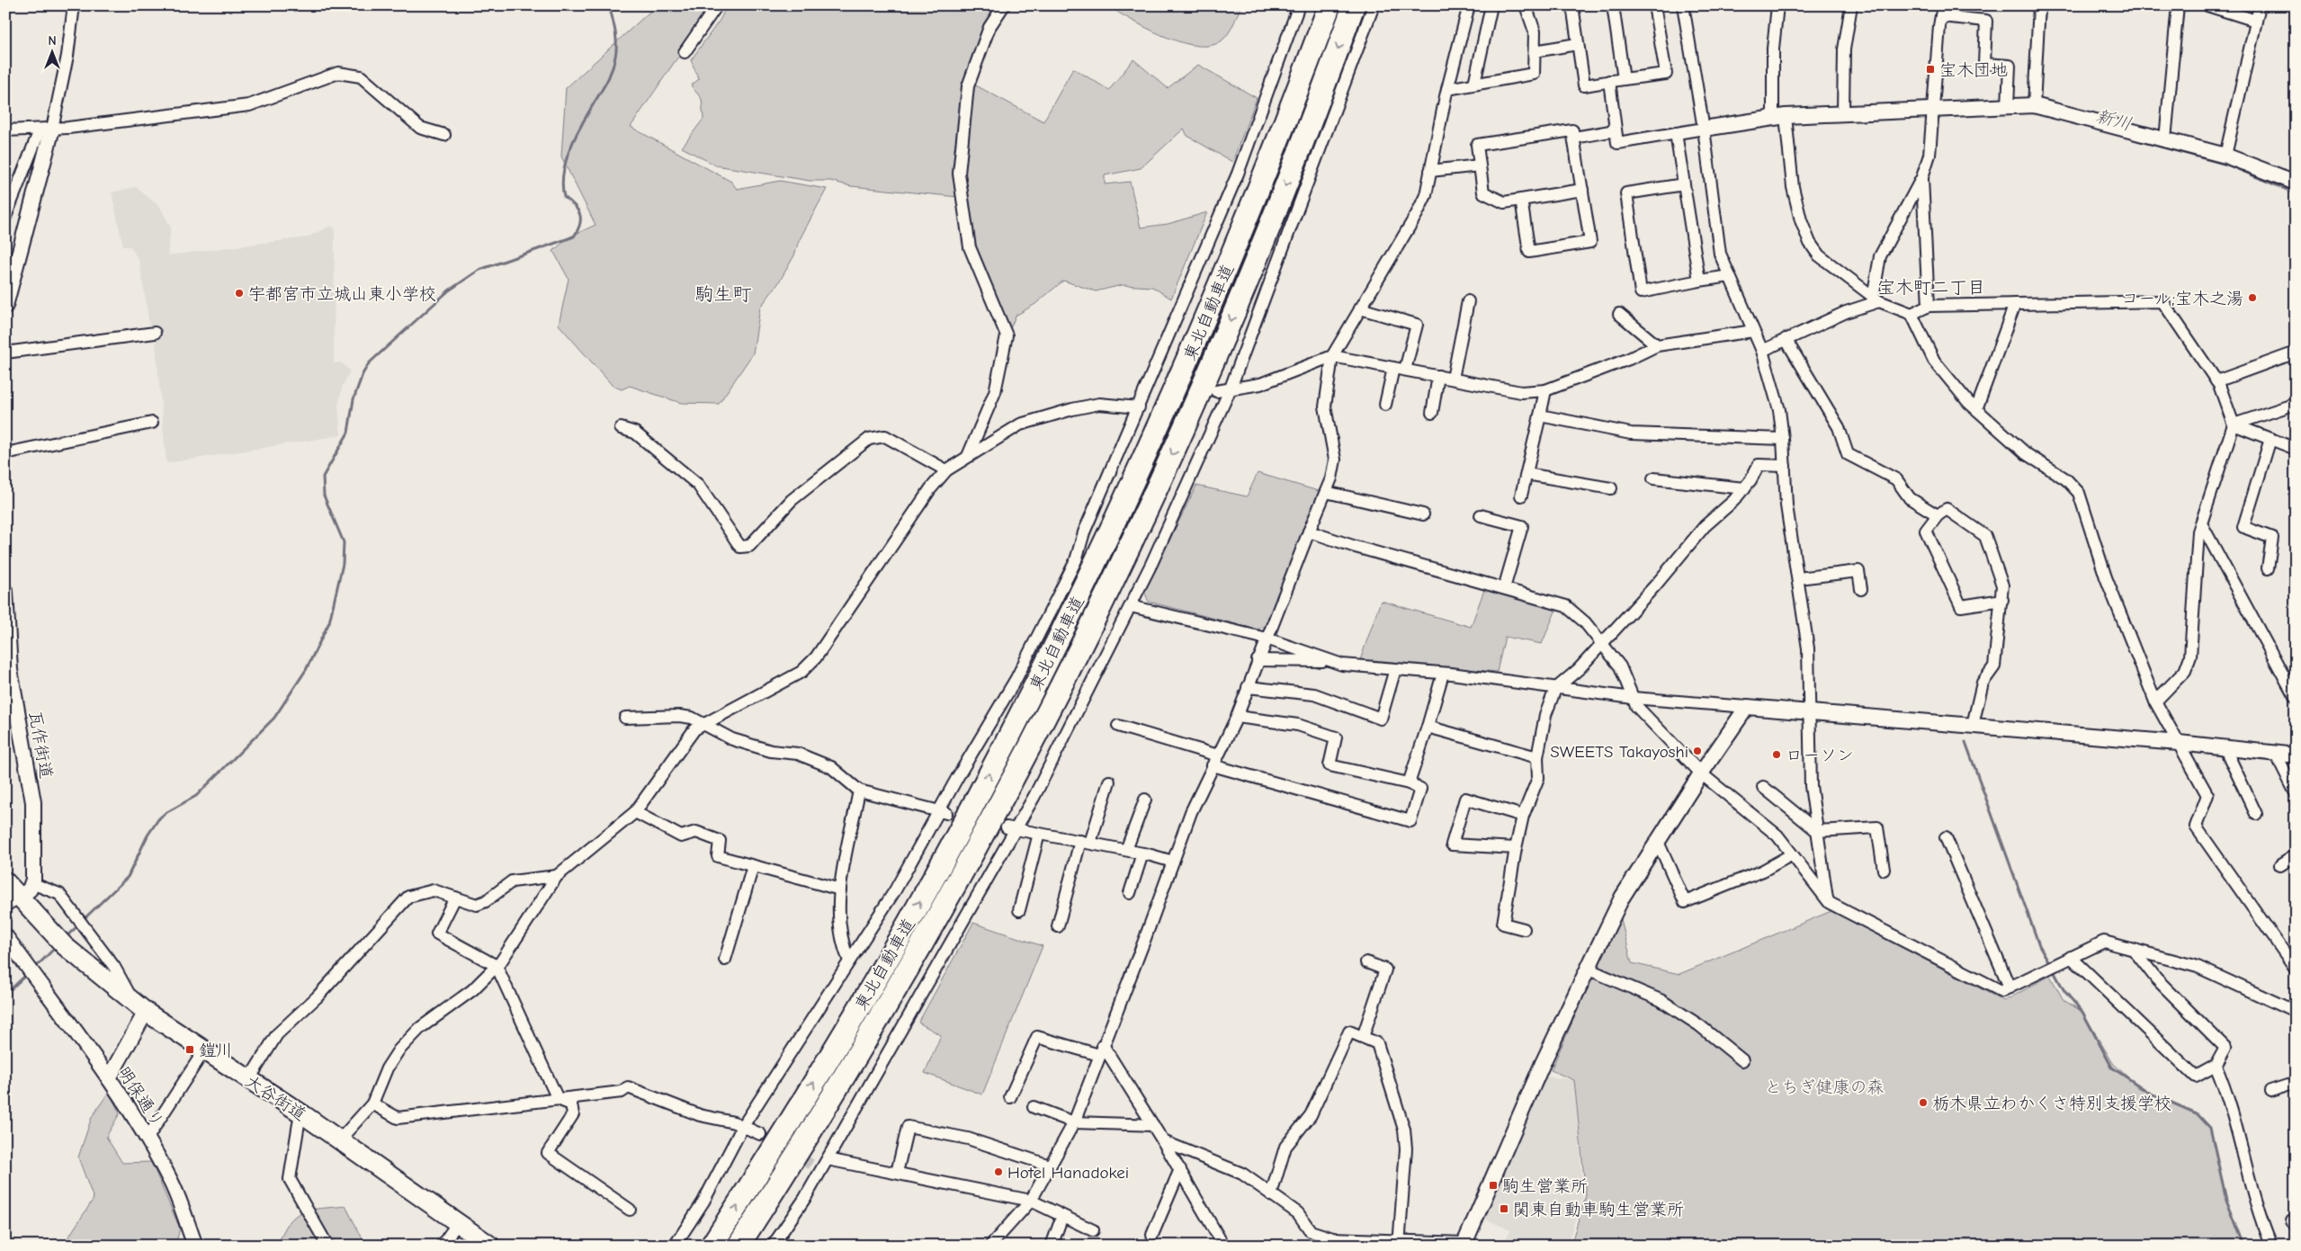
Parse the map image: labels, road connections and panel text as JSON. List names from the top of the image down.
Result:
{
  "streets": {
    "highway": ["東北自動車道"],
    "main road": ["大谷街道"],
    "street": ["瓦作街道", "明保通り"]
  },
  "districts": ["宝木町二丁目", "駒生町"],
  "water": ["新川"],
  "parks": ["とちぎ健康の森"],
  "places": {
    "transit": [
      "宝木団地",
      "鎧川",
      "駒生営業所",
      "関東自動車駒生営業所"
    ],
    "other": [
      "宇都宮市立城山東小学校",
      "コール;宝木之湯",
      "SWEETS Takayoshi",
      "ローソン",
      "栃木県立わかくさ特別支援学校",
      "Hotel Hanadokei"
    ]
  },
  "north": "top"
}
